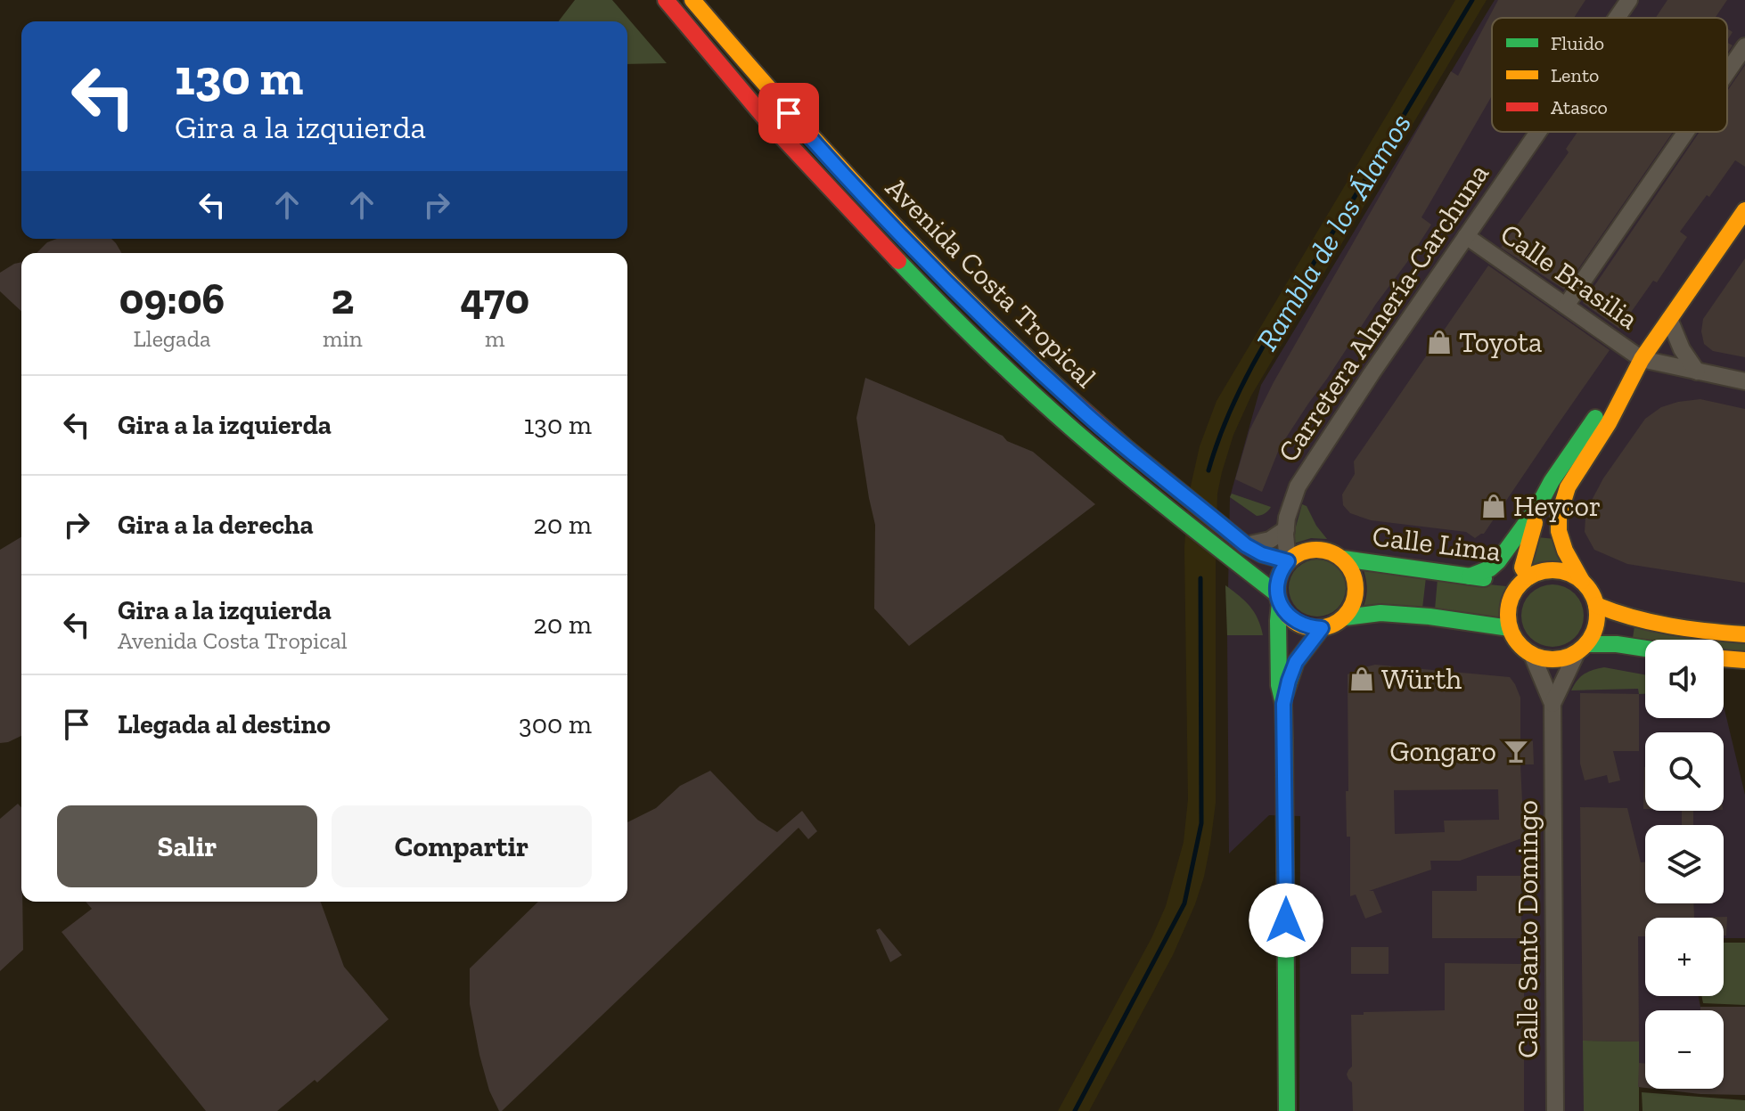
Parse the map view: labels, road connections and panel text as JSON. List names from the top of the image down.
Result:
{
  "streets": {
    "main road": ["Avenida Costa Tropical", "Calle Lima"],
    "street": ["Calle Brasilia", "Carretera Almería-Carchuna", "Calle Santo Domingo"]
  },
  "crossings": [
    ["Calle Brasilia", "Carretera Almería-Carchuna"],
    ["Avenida Costa Tropical", "Carretera Almería-Carchuna"],
    ["Avenida Costa Tropical", "Calle Lima"],
    ["Carretera Almería-Carchuna", "Calle Lima"],
    ["Calle Lima", "Calle Santo Domingo"]
  ],
  "water": ["Rambla de los Álamos"],
  "places": {
    "shop": ["Toyota", "Heycor", "Würth"],
    "bar": ["Gongaro"]
  },
  "legend": ["Fluido", "Lento", "Atasco"],
  "page": {
    "turn": ["130 m", "Gira a la izquierda"],
    "eta": [
      "09:06",
      "Llegada",
      "2",
      "min",
      "470",
      "m"
    ],
    "list": [
      {
        "name": "Gira a la izquierda",
        "value": "130 m"
      },
      {
        "name": "Gira a la derecha",
        "value": "20 m"
      },
      {
        "name": "Gira a la izquierda",
        "note": "Avenida Costa Tropical",
        "value": "20 m"
      },
      {
        "name": "Llegada al destino",
        "value": "300 m"
      }
    ],
    "map_buttons": ["+", "−"],
    "buttons": ["Salir", "Compartir"]
  }
}
